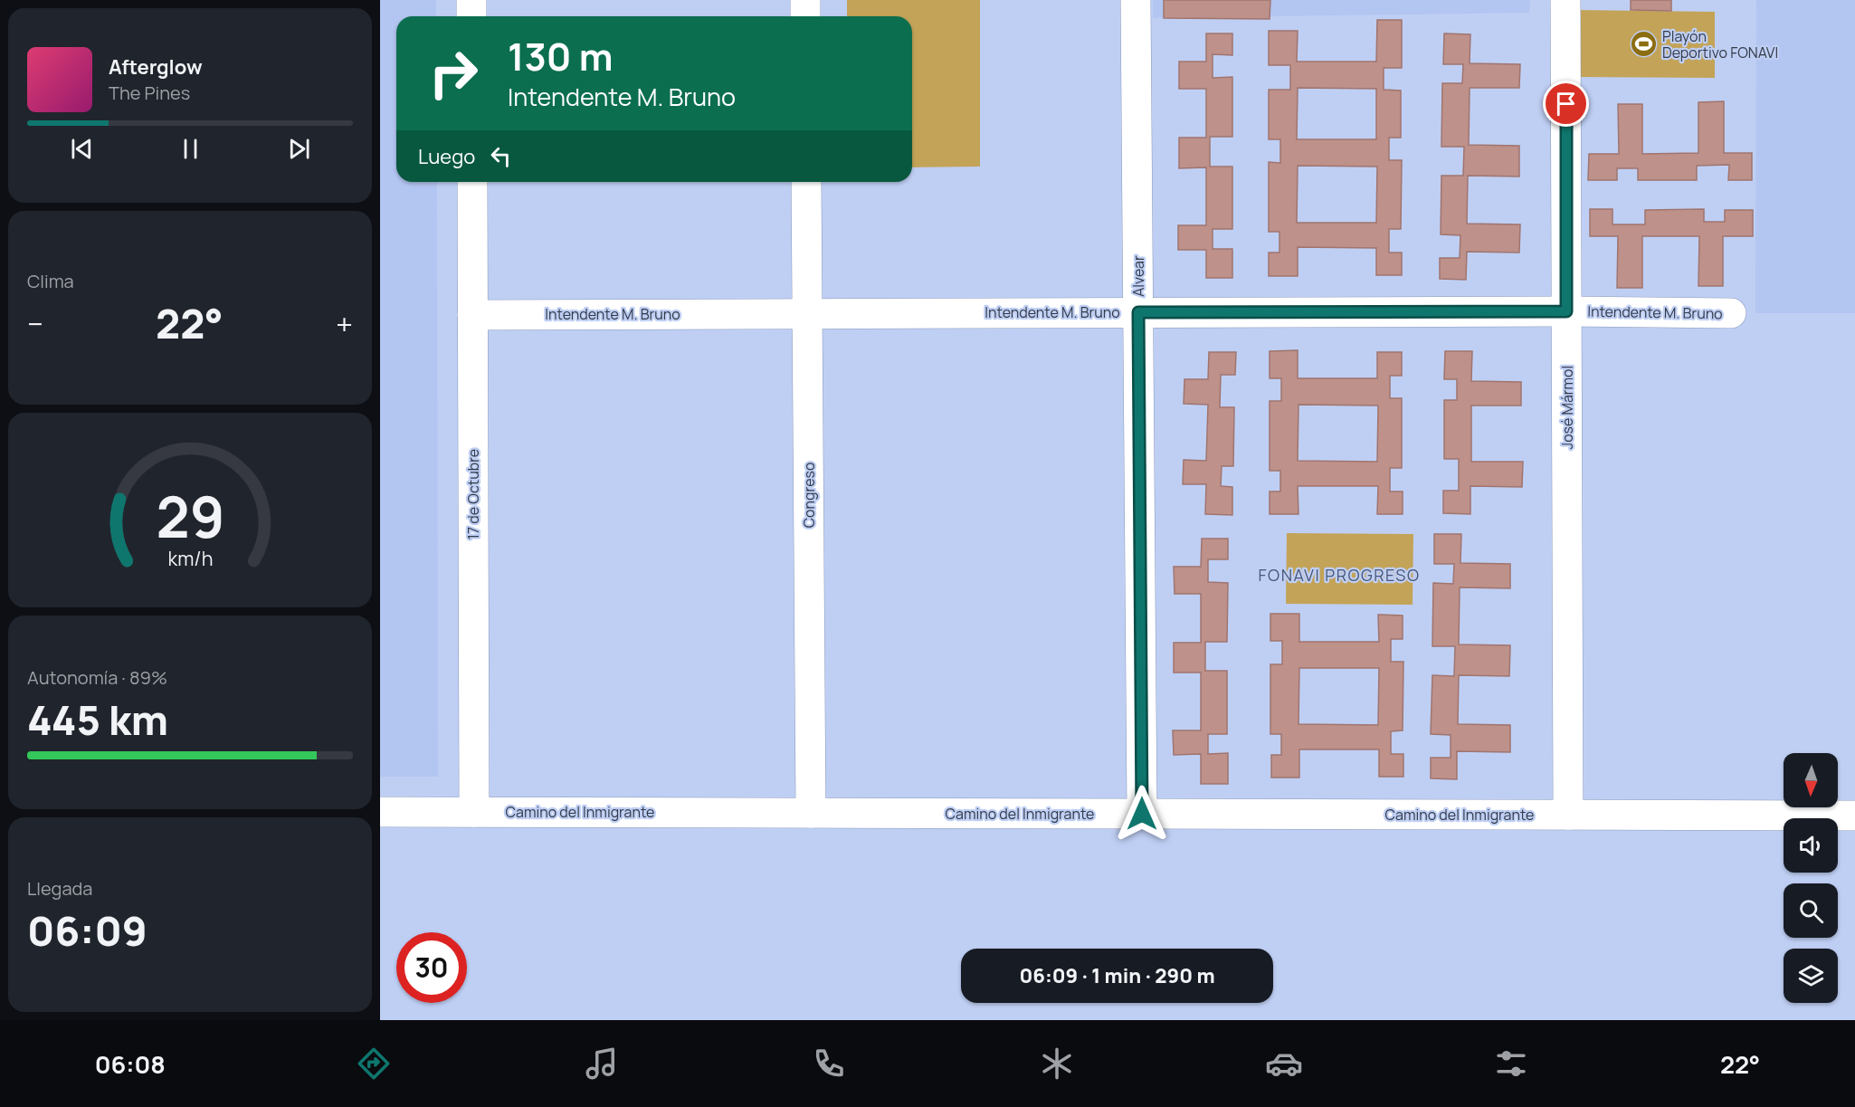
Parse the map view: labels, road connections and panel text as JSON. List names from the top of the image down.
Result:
{
  "streets": {
    "street": [
      "Alvear",
      "Intendente M. Bruno",
      "José Mármol",
      "17 de Octubre",
      "Congreso",
      "Camino del Inmigrante"
    ]
  },
  "crossings": [
    ["Alvear", "Intendente M. Bruno"],
    ["Alvear", "Camino del Inmigrante"],
    ["Intendente M. Bruno", "José Mármol"],
    ["Intendente M. Bruno", "17 de Octubre"],
    ["Intendente M. Bruno", "Congreso"],
    ["José Mármol", "Camino del Inmigrante"],
    ["17 de Octubre", "Camino del Inmigrante"],
    ["Congreso", "Camino del Inmigrante"]
  ],
  "districts": ["FONAVI PROGRESO"],
  "places": {
    "sports": ["Playón Deportivo FONAVI"]
  },
  "north": "bottom",
  "page": {
    "turn": ["130 m", "Intendente M. Bruno"],
    "song": ["Afterglow", "The Pines"],
    "then": "Luego",
    "tile": [
      "Clima",
      ["Autonomía · 89%", "445 km"],
      ["Llegada", "06:09"]
    ],
    "heat": ["−", "22°", "+"],
    "limit": "30",
    "trip": "06:09 · 1 min · 290 m",
    "tabs": ["06:08", "22°"],
    "gauge": ["29", "km/h"]
  }
}
